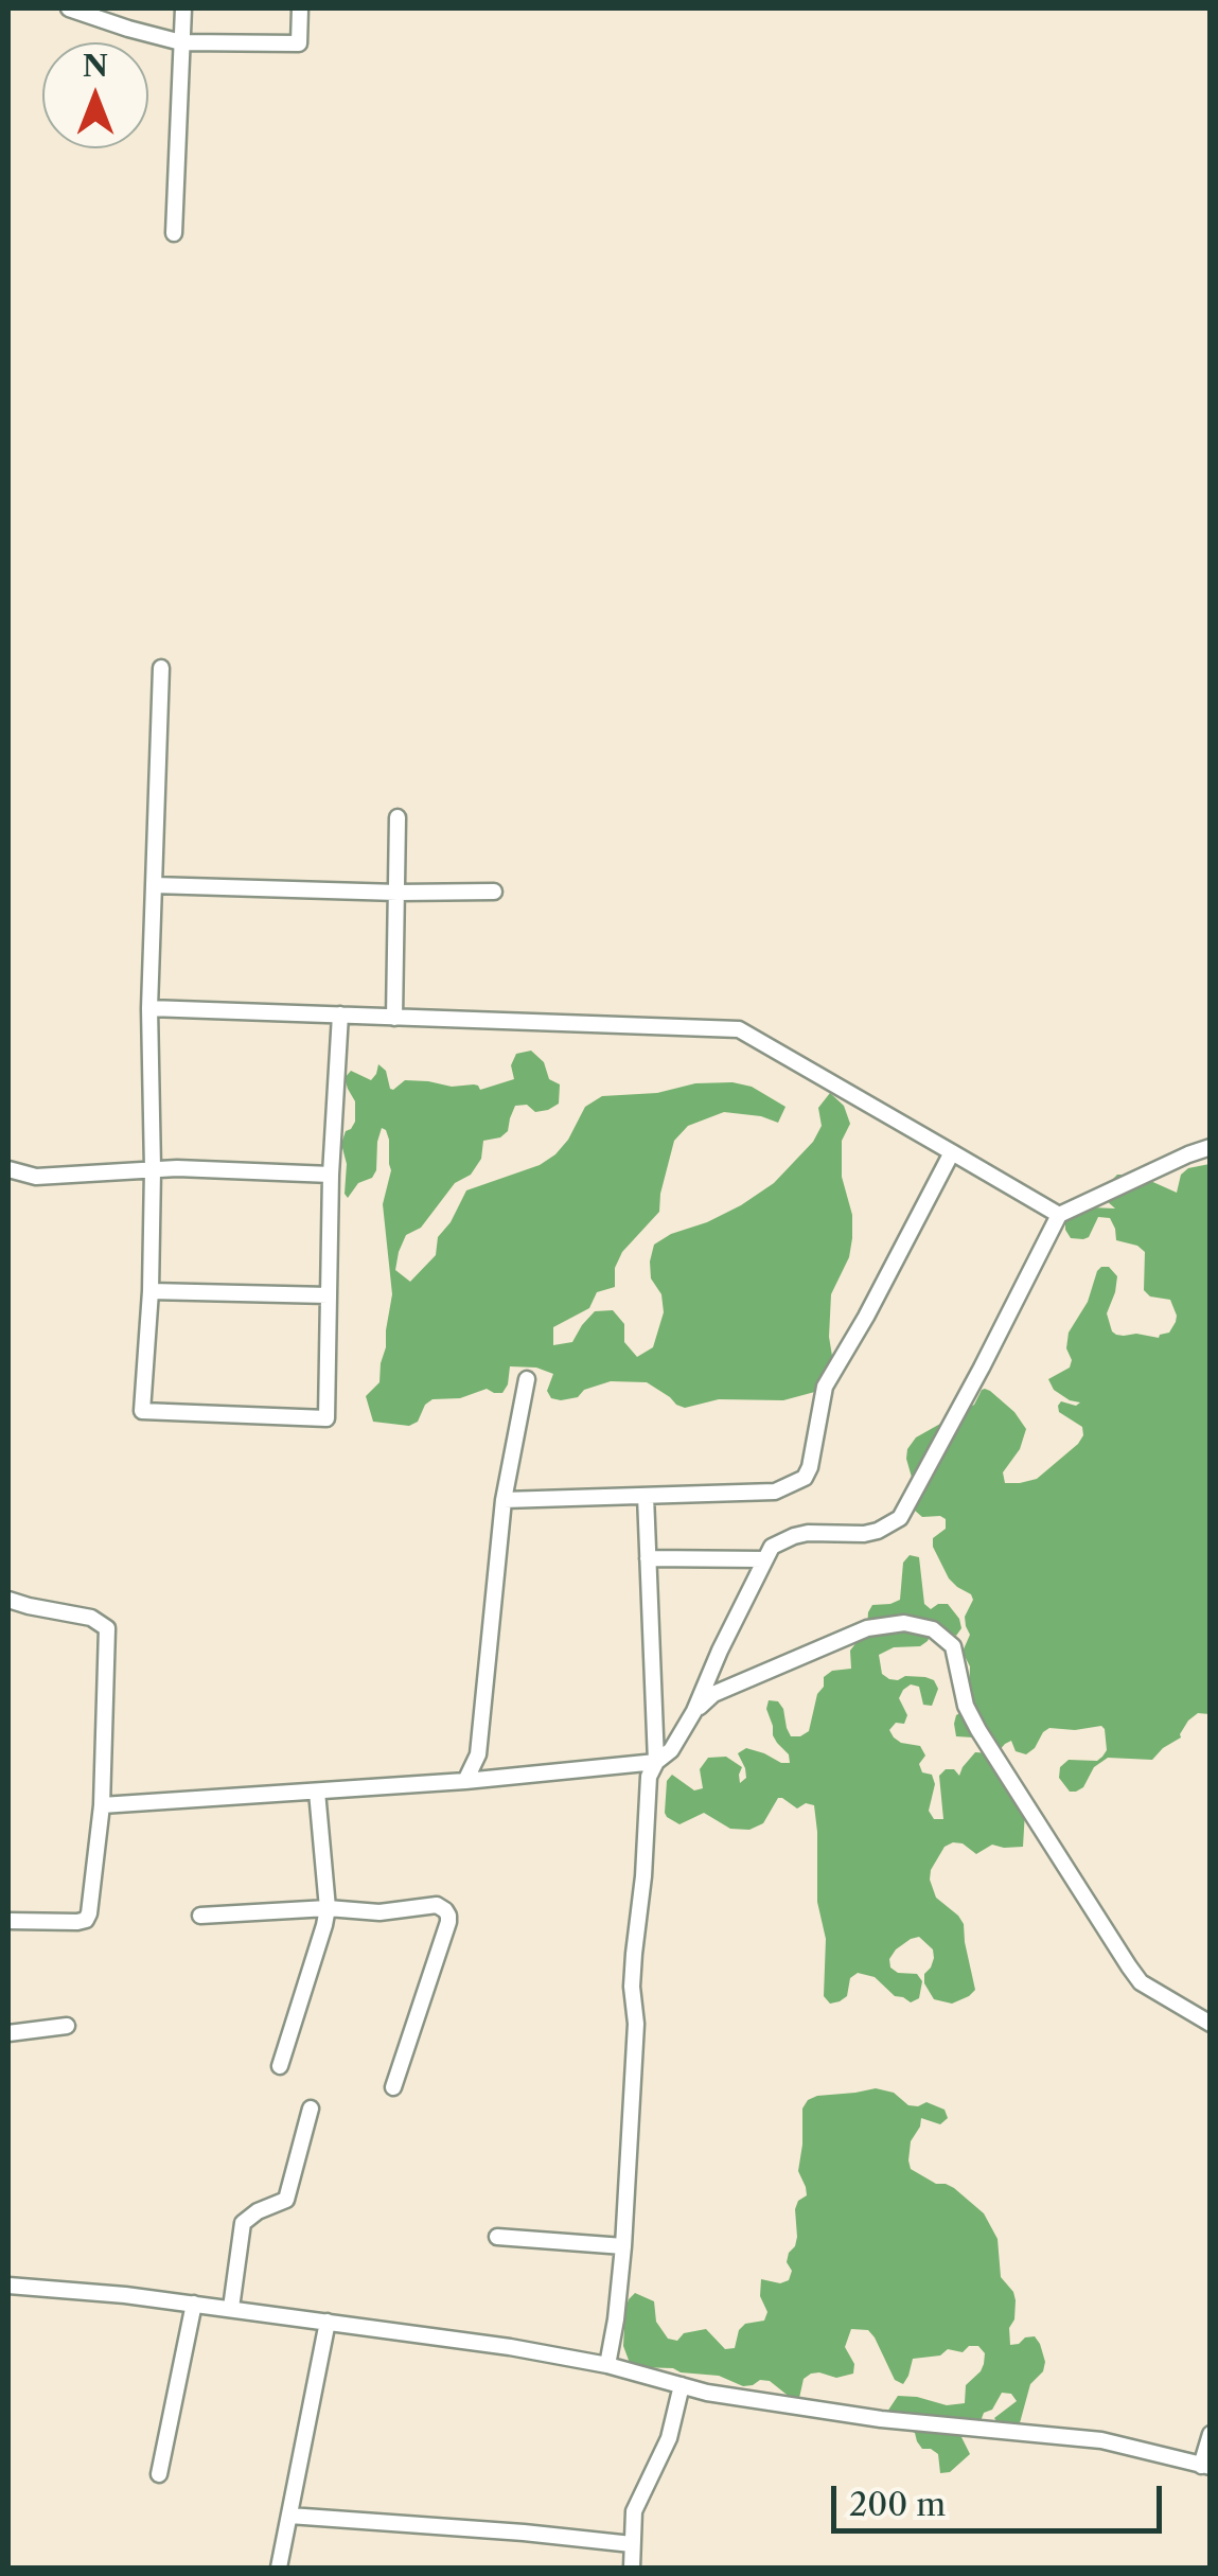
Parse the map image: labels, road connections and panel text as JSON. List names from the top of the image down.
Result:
{
  "scale_bar": "200 m",
  "north": "top"
}
